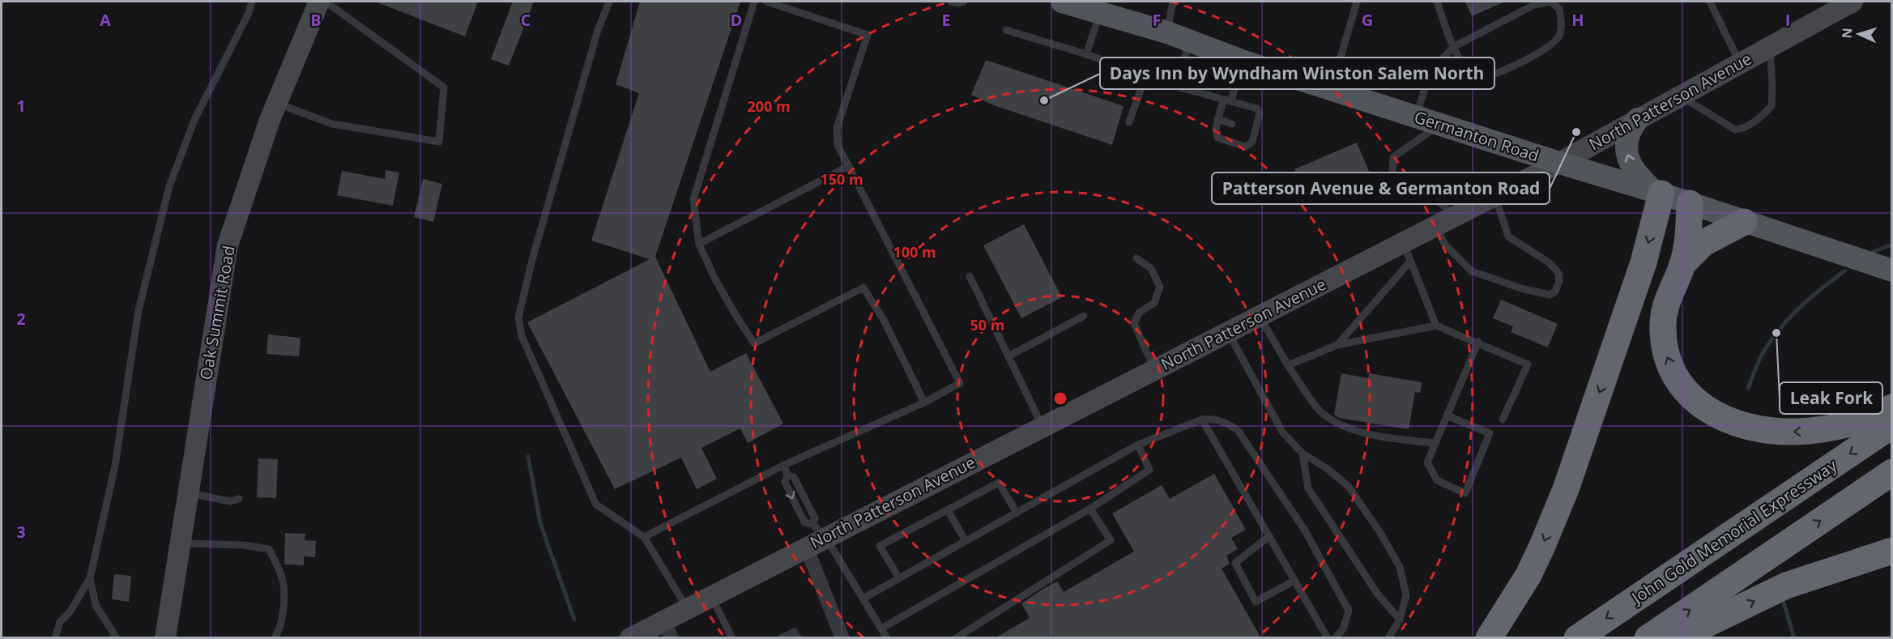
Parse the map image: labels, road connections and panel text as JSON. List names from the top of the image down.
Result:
{
  "streets": {
    "highway": ["John Gold Memorial Expressway"],
    "main road": ["North Patterson Avenue", "Germanton Road", "Oak Summit Road"]
  },
  "crossings": [
    ["North Patterson Avenue", "Germanton Road"]
  ],
  "places": ["Days Inn by Wyndham Winston Salem North", "Patterson Avenue & Germanton Road", "Leak Fork"],
  "north": "left",
  "grid": {
    "columns": [
      "A",
      "B",
      "C",
      "D",
      "E",
      "F",
      "G",
      "H",
      "I"
    ],
    "rows": ["1", "2", "3"]
  },
  "rings": [
    "200 m",
    "150 m",
    "100 m",
    "50 m"
  ]
}
